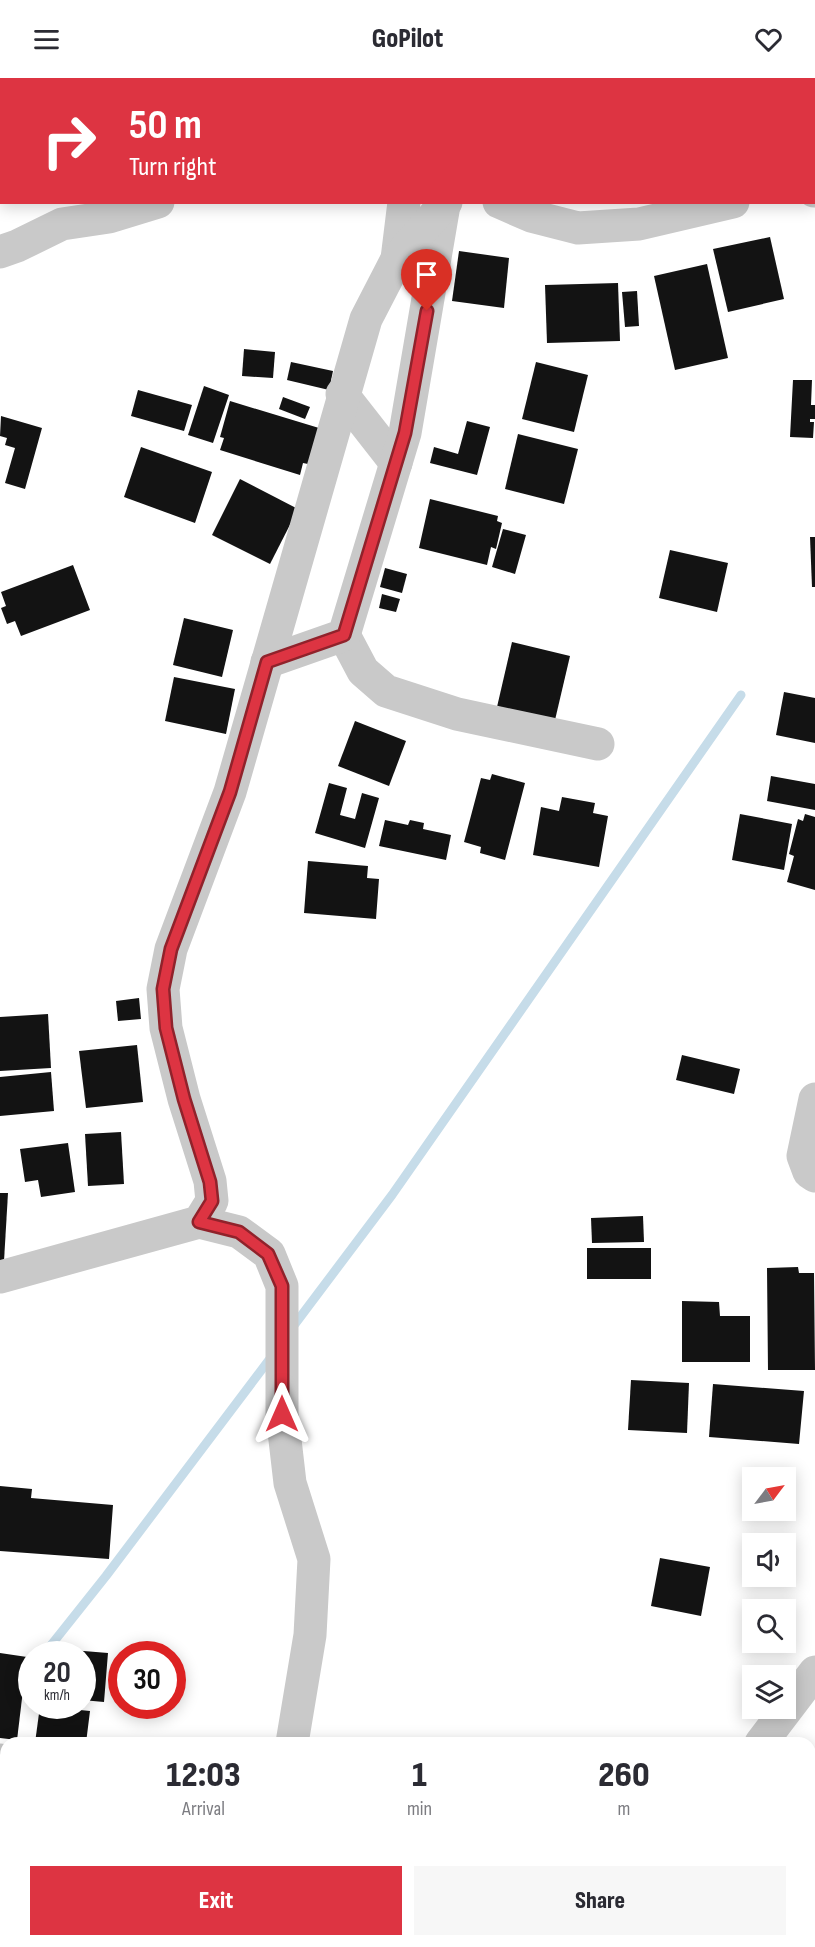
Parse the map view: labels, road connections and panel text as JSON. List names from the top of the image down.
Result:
{
  "north": "top right",
  "page": {
    "header": "GoPilot",
    "turn": ["50 m", "Turn right"],
    "speed": "20 km/h",
    "limit": "30",
    "eta": [
      "12:03",
      "Arrival",
      "1",
      "min",
      "260",
      "m"
    ],
    "buttons": ["Exit", "Share"]
  }
}
